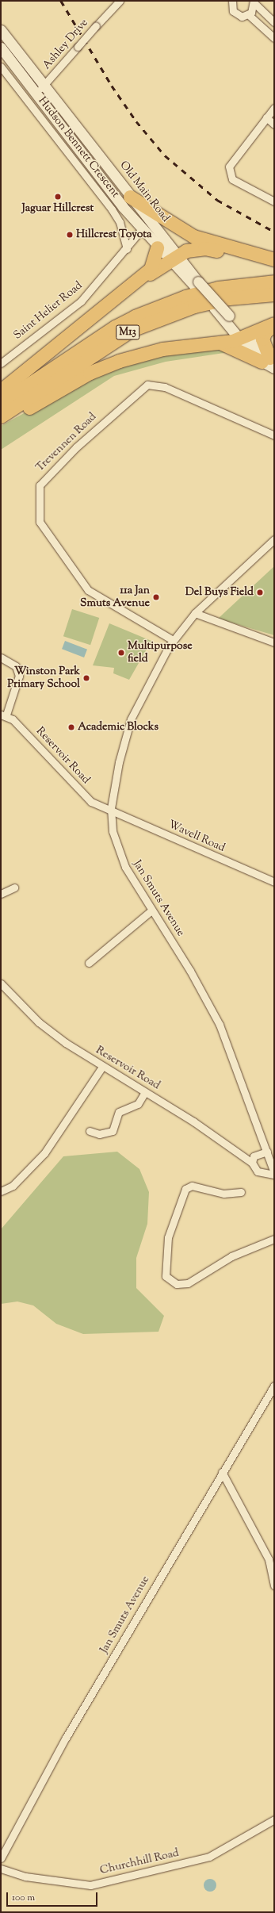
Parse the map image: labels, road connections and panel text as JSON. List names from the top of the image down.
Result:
{
  "streets": {
    "highway": ["M13"],
    "main road": ["Old Main Road"],
    "street": [
      "Ashley Drive",
      "Hudson Bennett Crescent",
      "Saint Helier Road",
      "Trevennen Road",
      "Reservoir Road",
      "Wavell Road",
      "Jan Smuts Avenue",
      "Churchhill Road"
    ]
  },
  "crossings": [
    ["Ashley Drive", "Hudson Bennett Crescent"],
    ["Ashley Drive", "Old Main Road"],
    ["Hudson Bennett Crescent", "Saint Helier Road"],
    ["Old Main Road", "Saint Helier Road"],
    ["Trevennen Road", "Jan Smuts Avenue"],
    ["Reservoir Road", "Wavell Road"],
    ["Reservoir Road", "Jan Smuts Avenue"],
    ["Wavell Road", "Jan Smuts Avenue"]
  ],
  "places": [
    "Jaguar Hillcrest",
    "Hillcrest Toyota",
    "Del Buys Field",
    "11a Jan Smuts Avenue",
    "Multipurpose field",
    "Winston Park Primary School",
    "Academic Blocks"
  ],
  "scale_bar": "100 m"
}
